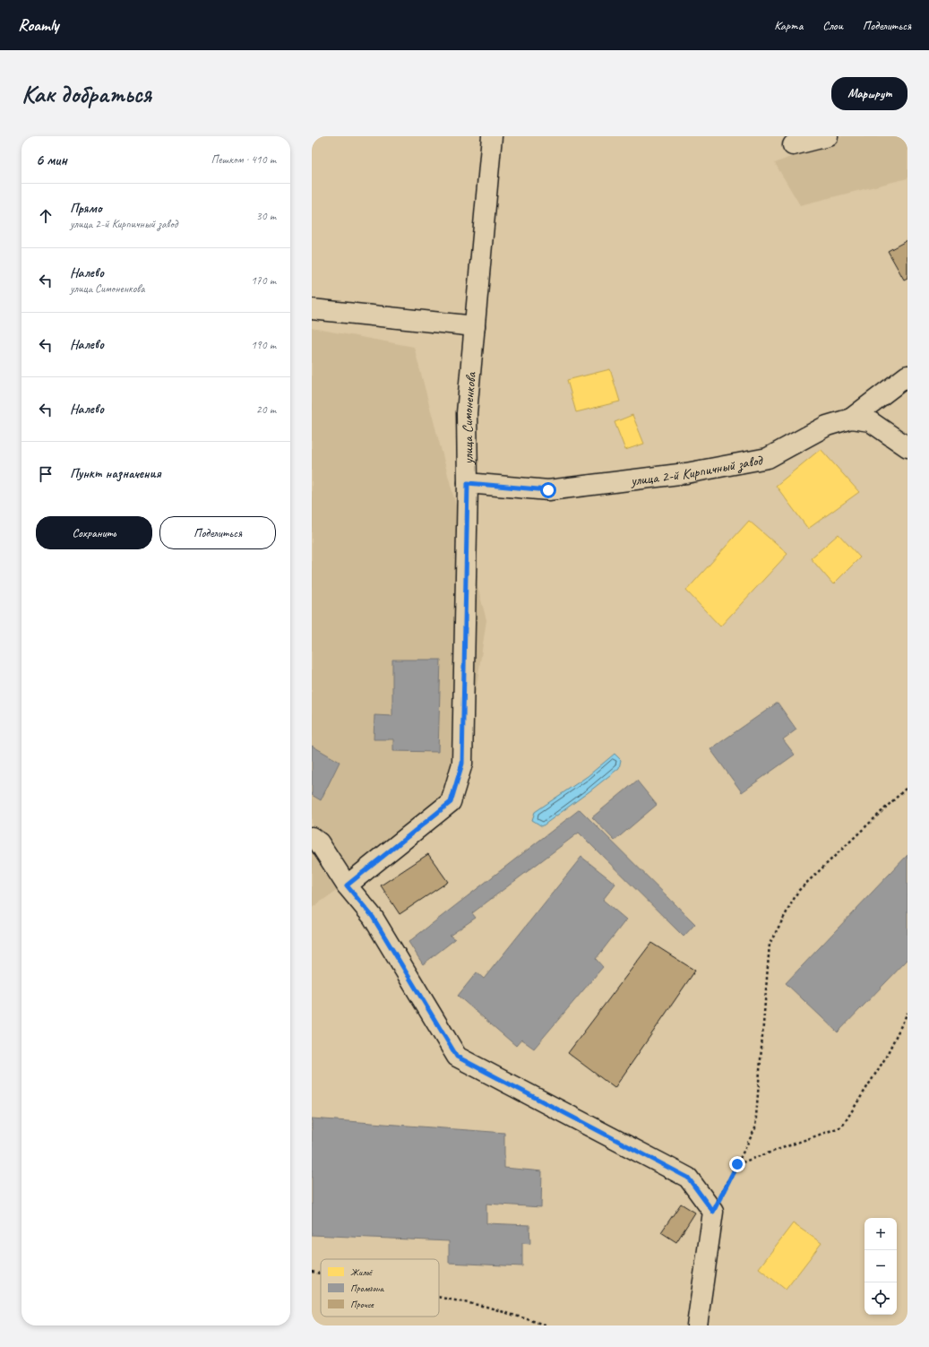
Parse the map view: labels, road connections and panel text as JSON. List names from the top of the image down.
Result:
{
  "streets": {
    "street": ["улица Симоненкова", "улица 2-й Кирпичный завод"]
  },
  "crossings": [
    ["улица Симоненкова", "улица 2-й Кирпичный завод"]
  ],
  "legend": ["Жильё", "Промзона", "Прочее"],
  "page": {
    "header": "Roamly",
    "nav": ["Карта", "Слои", "Поделиться"],
    "buttons": [
      "Маршрут",
      ["Сохранить", "Поделиться"]
    ],
    "title": "Как добраться",
    "heading": ["6 мин", "Пешком · 410 m"],
    "list": [
      ["Прямо", "улица 2-й Кирпичный завод", "30 m"],
      ["Налево", "улица Симоненкова", "170 m"],
      ["Налево", "190 m"],
      ["Налево", "20 m"],
      "Пункт назначения"
    ],
    "map_buttons": ["+", "−"]
  }
}
